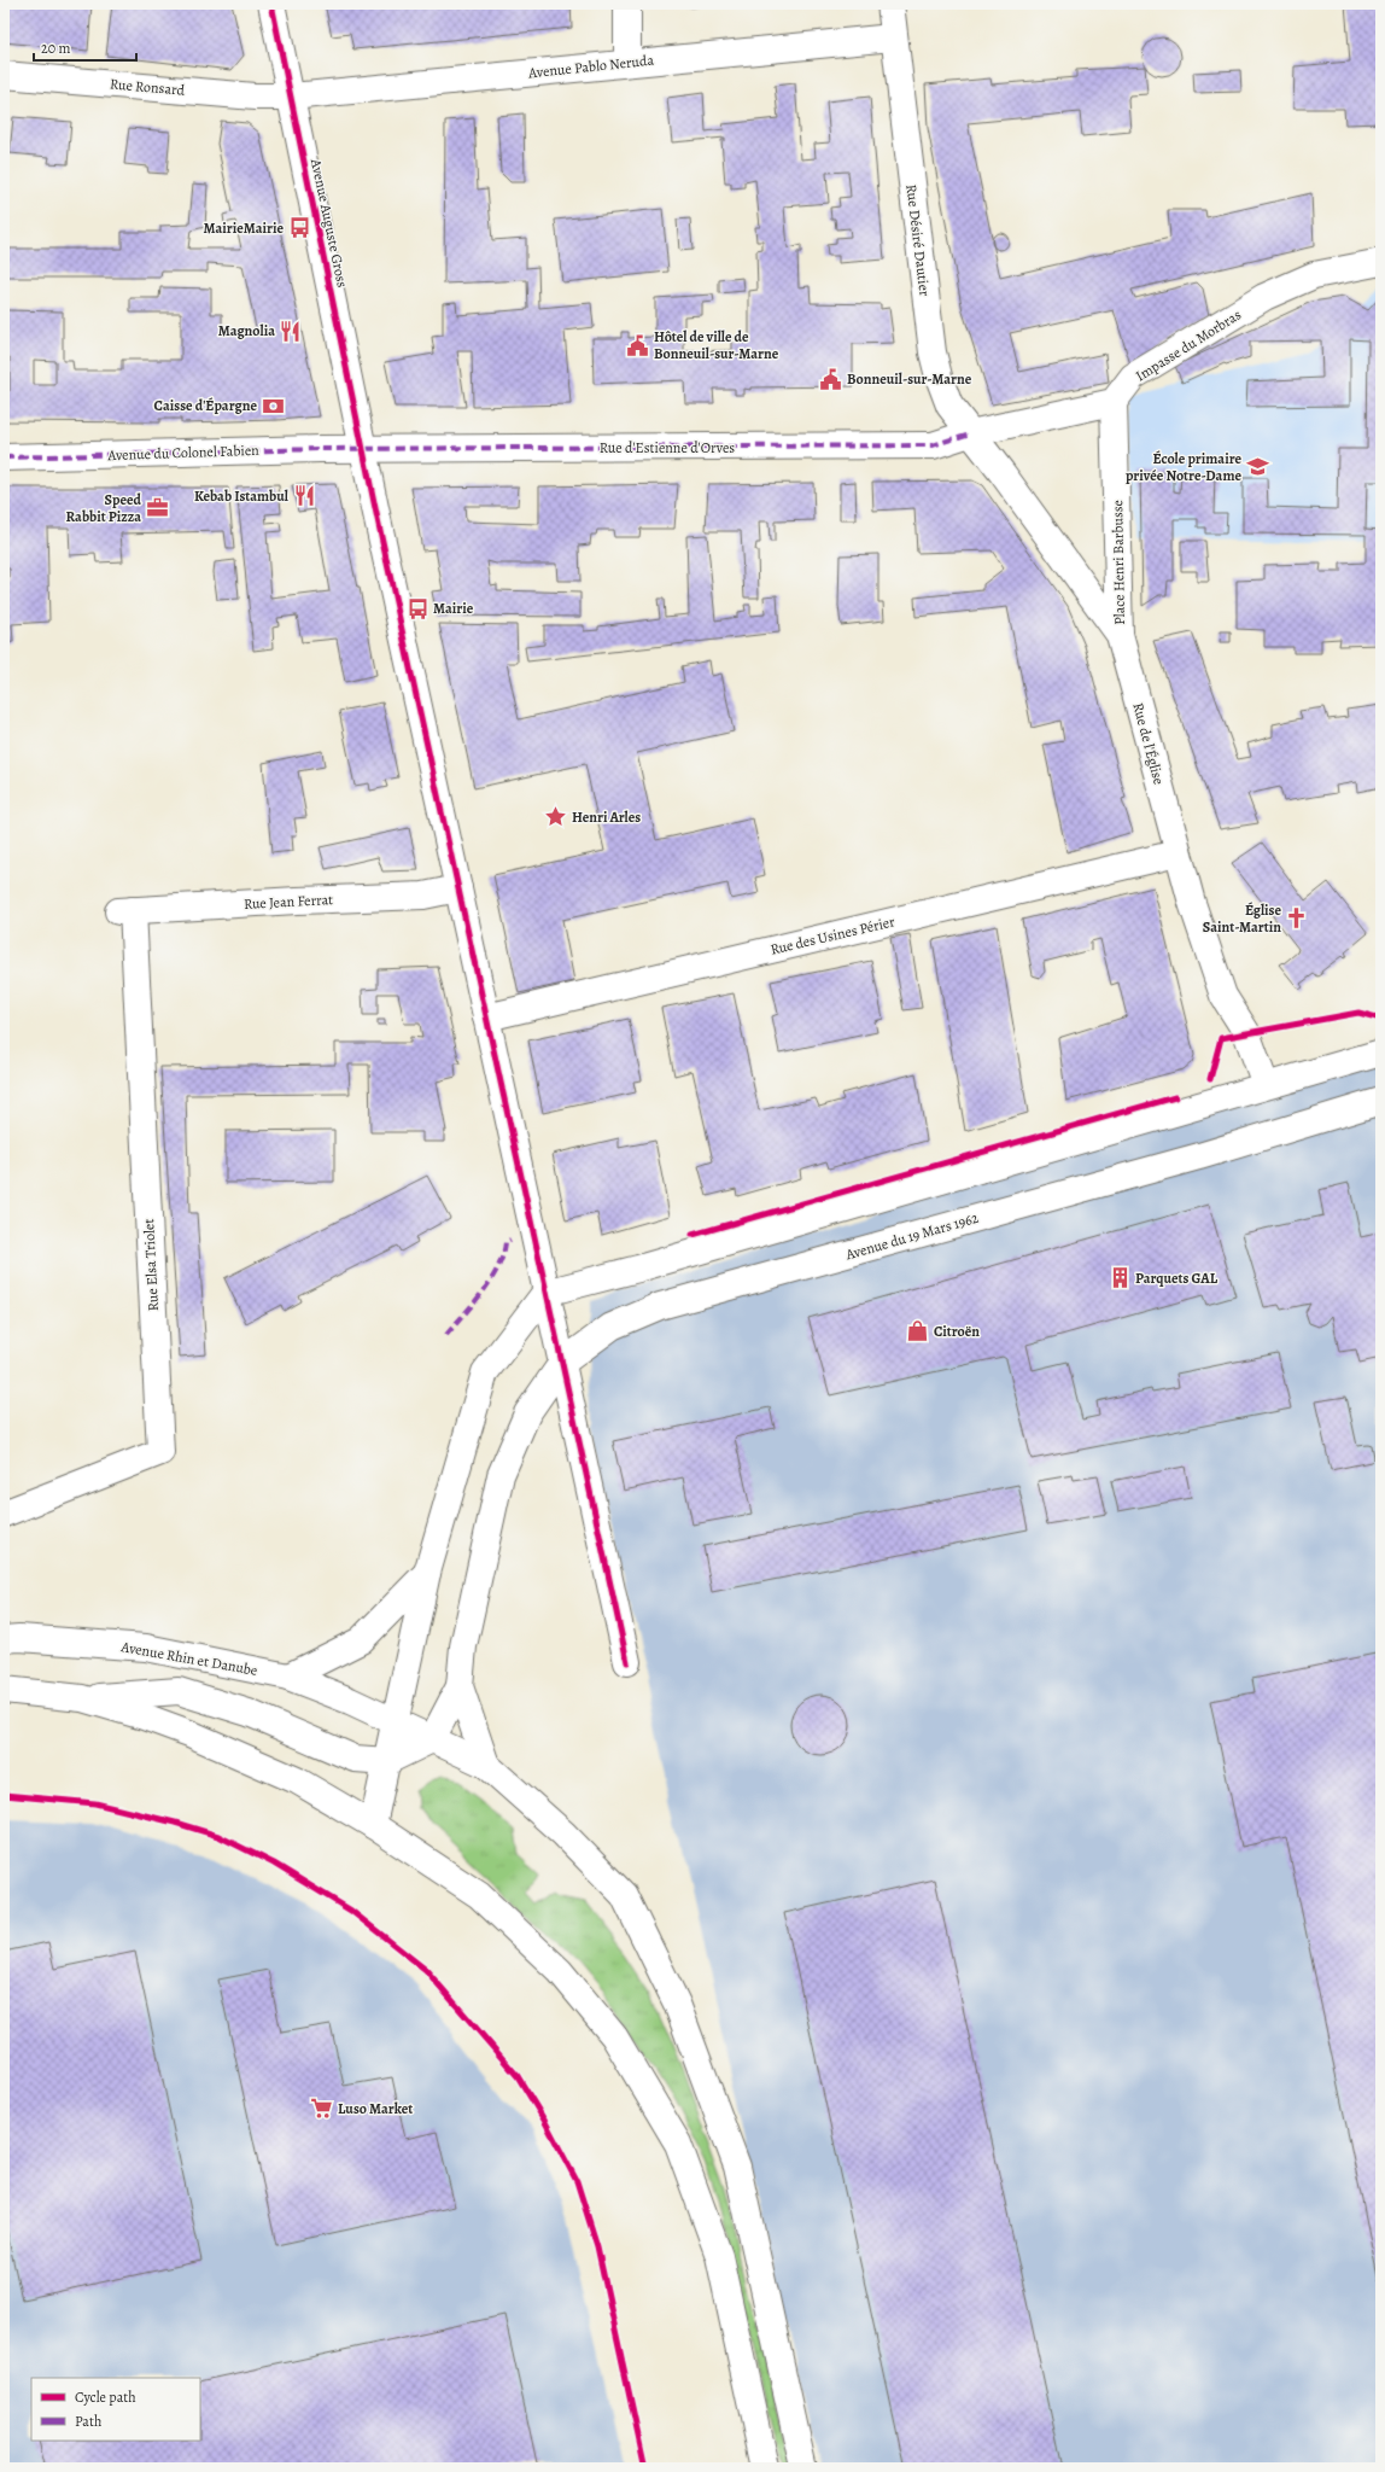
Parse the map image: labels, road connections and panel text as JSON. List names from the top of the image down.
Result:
{
  "streets": {
    "street": [
      "Avenue Pablo Neruda",
      "Rue Ronsard",
      "Avenue Auguste Gross",
      "Rue Désiré Dautier",
      "Impasse du Morbras",
      "Rue d'Estienne d'Orves",
      "Avenue du Colonel Fabien",
      "Place Henri Barbusse",
      "Rue de l'Église",
      "Rue Jean Ferrat",
      "Rue des Usines Périer",
      "Avenue du 19 Mars 1962",
      "Rue Elsa Triolet",
      "Avenue Rhin et Danube"
    ]
  },
  "crossings": [
    ["Avenue Pablo Neruda", "Rue Ronsard"],
    ["Avenue Pablo Neruda", "Avenue Auguste Gross"],
    ["Avenue Pablo Neruda", "Rue Désiré Dautier"],
    ["Rue Ronsard", "Avenue Auguste Gross"],
    ["Avenue Auguste Gross", "Rue d'Estienne d'Orves"],
    ["Avenue Auguste Gross", "Avenue du Colonel Fabien"],
    ["Avenue Auguste Gross", "Rue Jean Ferrat"],
    ["Avenue Auguste Gross", "Rue des Usines Périer"],
    ["Avenue Auguste Gross", "Avenue du 19 Mars 1962"],
    ["Rue Désiré Dautier", "Rue d'Estienne d'Orves"],
    ["Rue Désiré Dautier", "Rue de l'Église"],
    ["Impasse du Morbras", "Place Henri Barbusse"],
    ["Rue d'Estienne d'Orves", "Avenue du Colonel Fabien"],
    ["Rue d'Estienne d'Orves", "Rue de l'Église"],
    ["Place Henri Barbusse", "Rue de l'Église"],
    ["Rue de l'Église", "Rue des Usines Périer"],
    ["Rue Jean Ferrat", "Rue Elsa Triolet"]
  ],
  "places": {
    "bus stop": ["MairieMairie", "Mairie"],
    "restaurant": ["Magnolia", "Kebab Istambul"],
    "public building": ["Hôtel de ville de Bonneuil-sur-Marne", "Bonneuil-sur-Marne"],
    "bank": ["Caisse d'Épargne"],
    "school or university": ["École primaire privée Notre-Dame"],
    "office": ["Speed Rabbit Pizza"],
    "place": ["Henri Arles"],
    "church": ["Église Saint-Martin"],
    "building": ["Parquets GAL"],
    "shop": ["Citroën"],
    "supermarket": ["Luso Market"]
  },
  "legend": ["Cycle path", "Path"],
  "scale_bar": "20 m"
}
